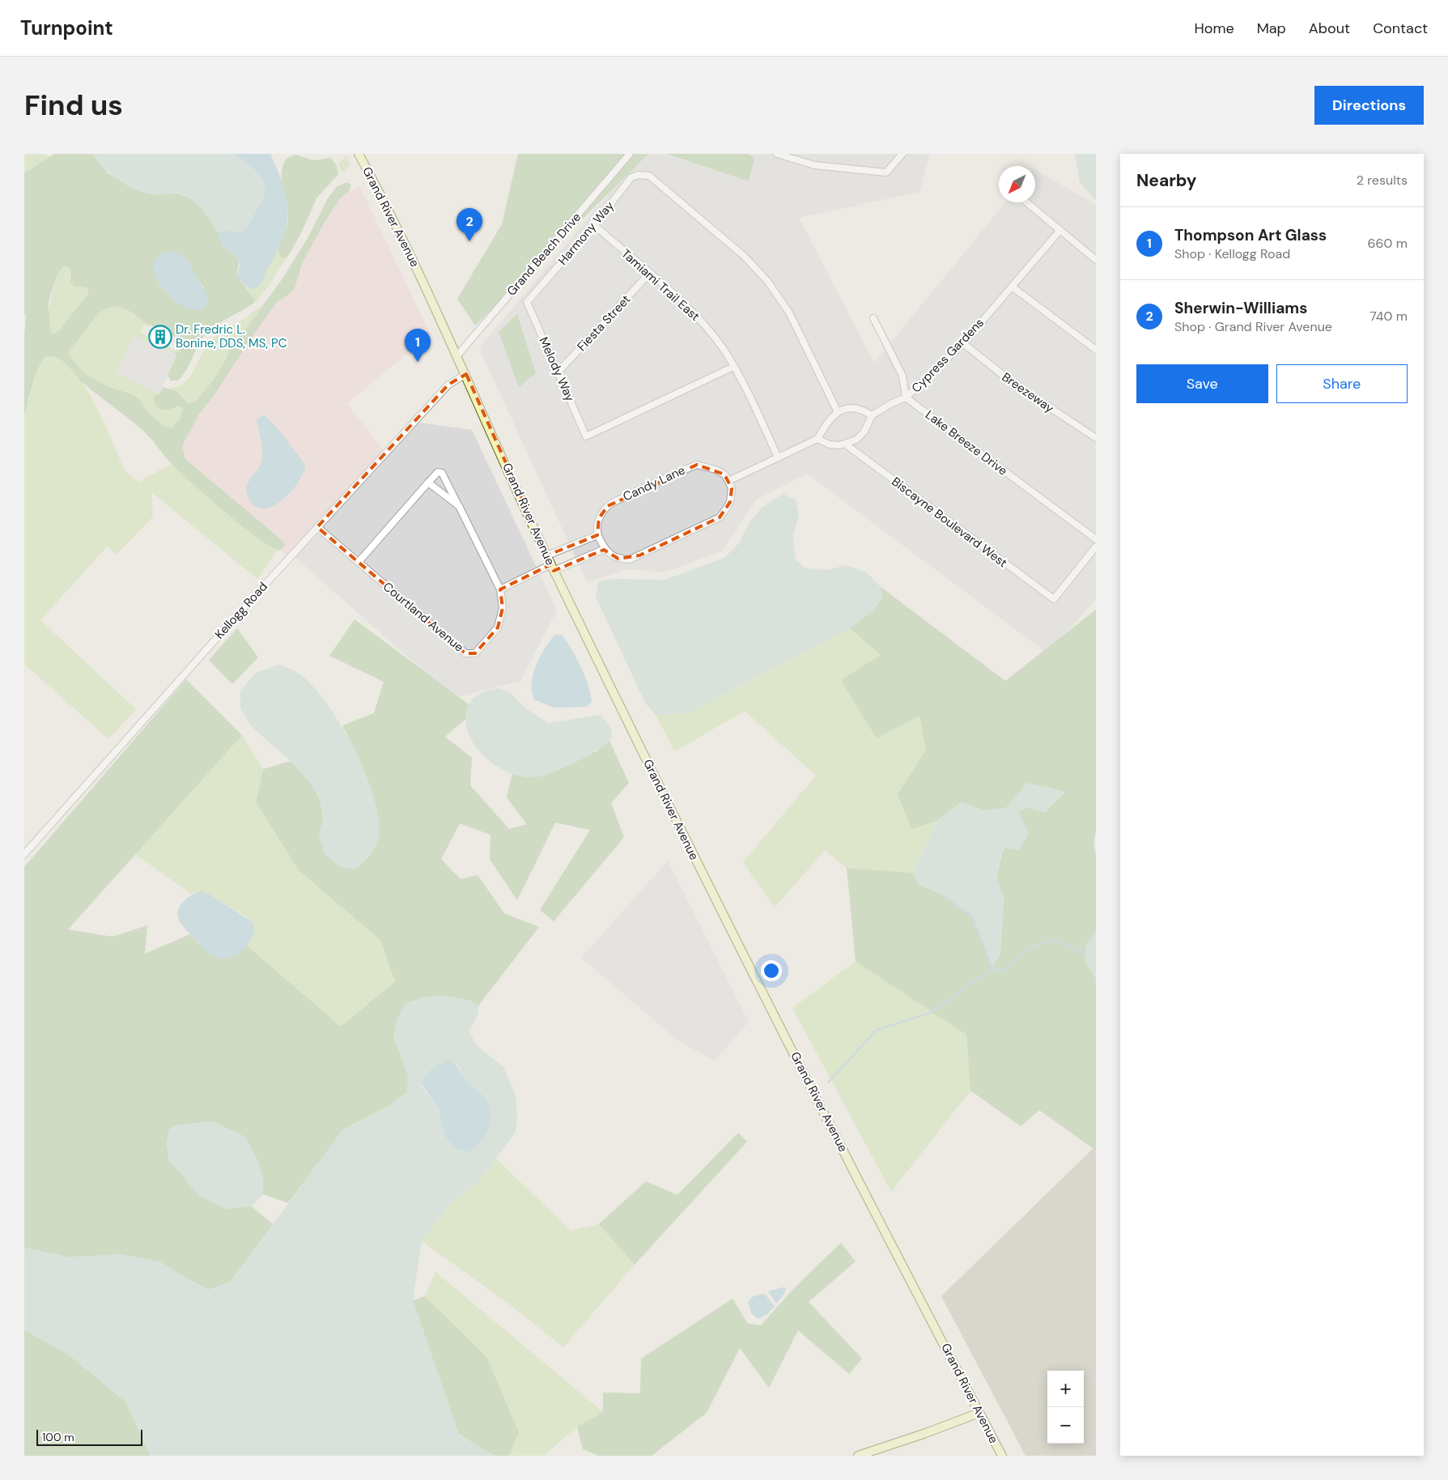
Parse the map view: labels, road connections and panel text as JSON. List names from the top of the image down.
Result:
{
  "streets": {
    "main road": ["Grand River Avenue"],
    "street": [
      "Harmony Way",
      "Grand Beach Drive",
      "Tamiami Trail East",
      "Fiesta Street",
      "Cypress Gardens",
      "Melody Way",
      "Breezeway",
      "Lake Breeze Drive",
      "Candy Lane",
      "Biscayne Boulevard West",
      "Kellogg Road",
      "Courtland Avenue"
    ]
  },
  "crossings": [
    ["Grand River Avenue", "Grand Beach Drive"],
    ["Grand River Avenue", "Kellogg Road"],
    ["Harmony Way", "Tamiami Trail East"],
    ["Harmony Way", "Melody Way"],
    ["Tamiami Trail East", "Fiesta Street"],
    ["Tamiami Trail East", "Melody Way"],
    ["Fiesta Street", "Melody Way"],
    ["Cypress Gardens", "Breezeway"],
    ["Cypress Gardens", "Lake Breeze Drive"],
    ["Kellogg Road", "Courtland Avenue"]
  ],
  "places": {
    "building": ["Dr. Fredric L. Bonine, DDS, MS, PC"]
  },
  "scale_bar": "100 m",
  "north": "bottom left",
  "page": {
    "header": "Turnpoint",
    "nav": [
      "Home",
      "Map",
      "About",
      "Contact"
    ],
    "buttons": [
      "Directions",
      ["Save", "Share"]
    ],
    "title": "Find us",
    "heading": ["Nearby", "2 results"],
    "list": [
      {
        "mark": "1",
        "name": "Thompson Art Glass",
        "note": "Shop · Kellogg Road",
        "value": "660 m"
      },
      {
        "mark": "2",
        "name": "Sherwin-Williams",
        "note": "Shop · Grand River Avenue",
        "value": "740 m"
      }
    ],
    "pins": ["2", "1"],
    "map_buttons": ["+", "−"],
    "scale": "100 m"
  }
}
